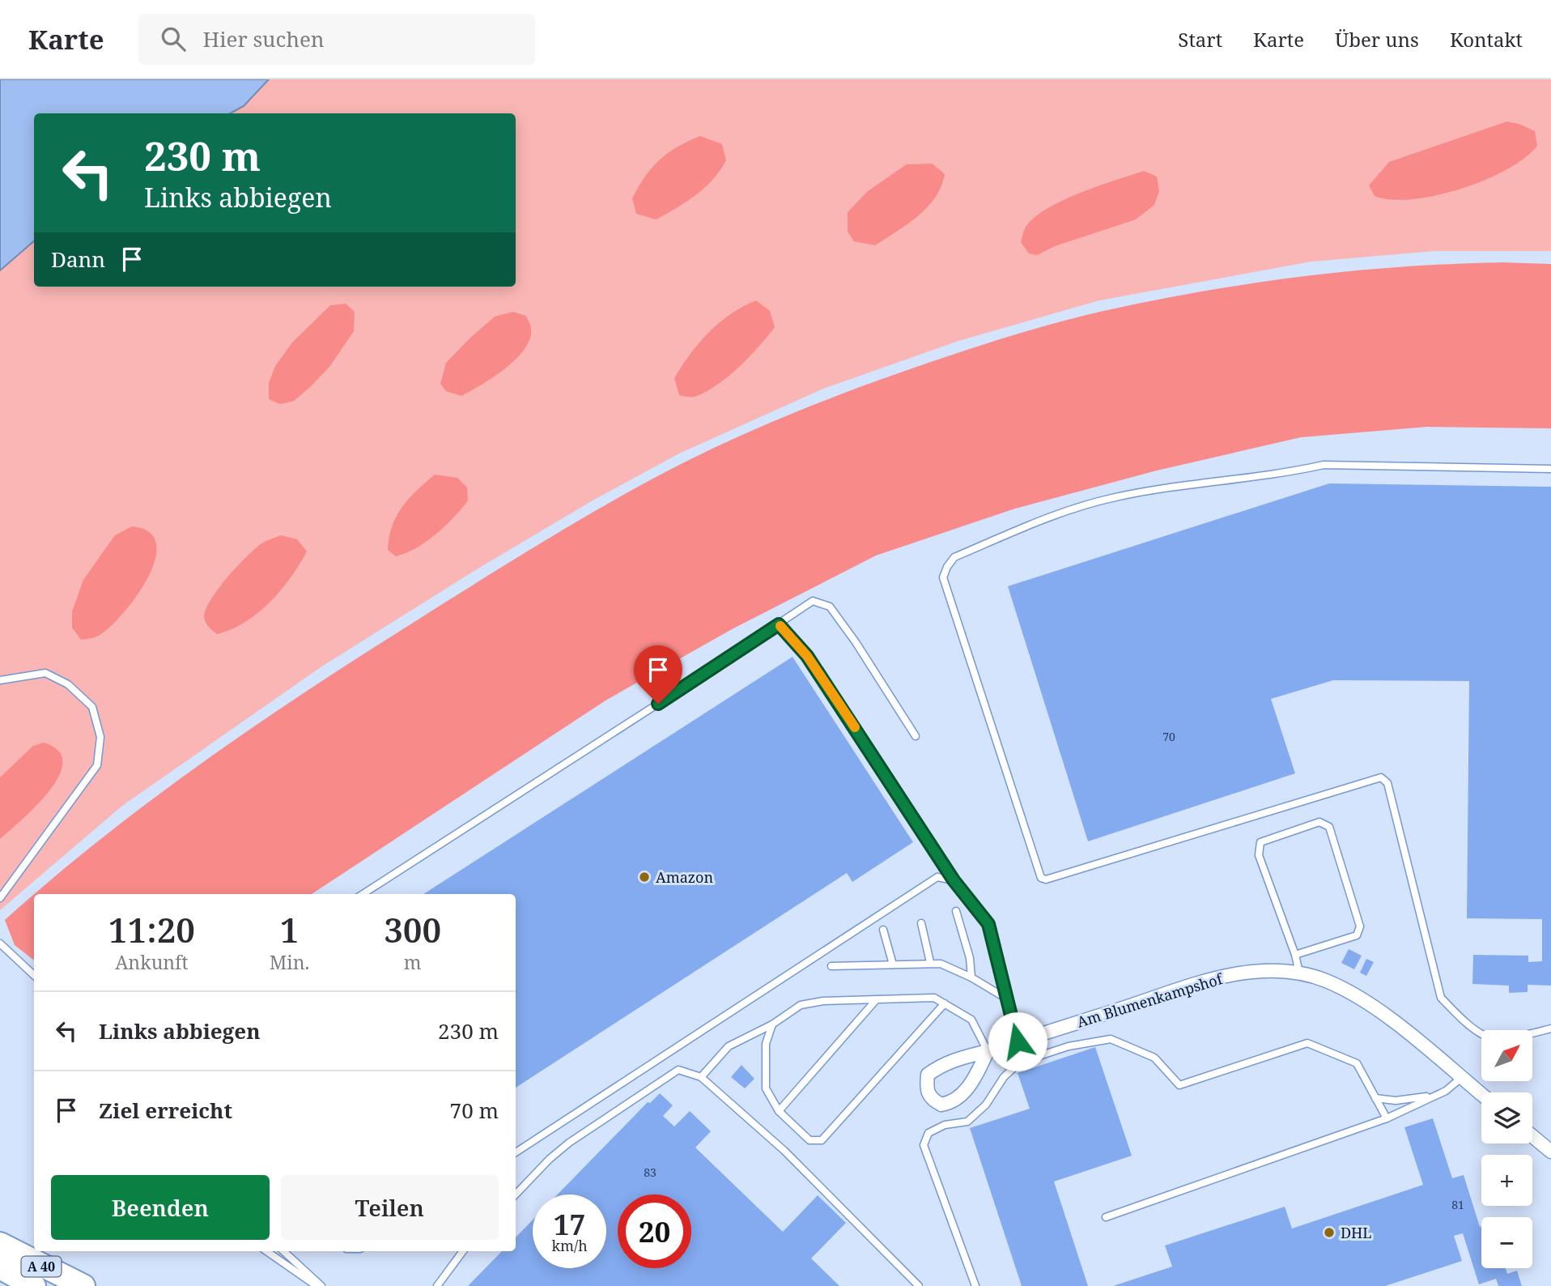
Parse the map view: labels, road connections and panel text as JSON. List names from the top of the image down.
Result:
{
  "streets": {
    "highway": ["A 40"],
    "street": ["Am Blumenkampshof"]
  },
  "places": ["Amazon", "DHL"],
  "house_numbers": ["70", "83", "81"],
  "north": "top right",
  "page": {
    "header": "Karte",
    "search": "Hier suchen",
    "nav": [
      "Start",
      "Karte",
      "Über uns",
      "Kontakt"
    ],
    "turn": ["230 m", "Links abbiegen"],
    "then": "Dann",
    "eta": [
      "11:20",
      "Ankunft",
      "1",
      "Min.",
      "300",
      "m"
    ],
    "list": [
      {
        "name": "Links abbiegen",
        "value": "230 m"
      },
      {
        "name": "Ziel erreicht",
        "value": "70 m"
      }
    ],
    "map_buttons": ["+", "−"],
    "buttons": ["Beenden", "Teilen"],
    "speed": "17 km/h",
    "limit": "20"
  }
}
